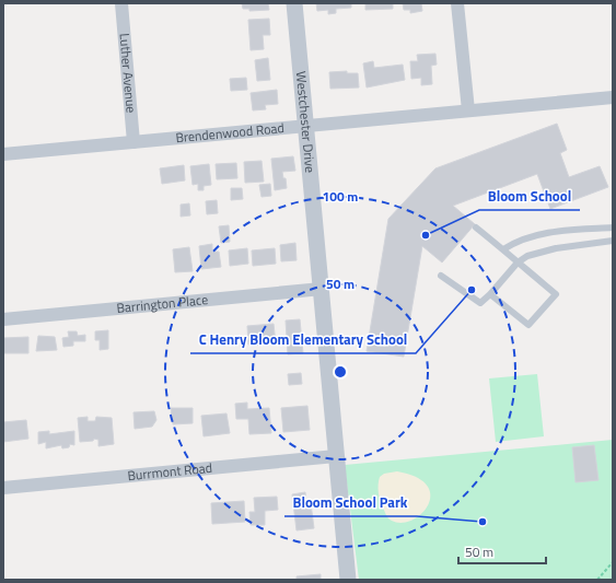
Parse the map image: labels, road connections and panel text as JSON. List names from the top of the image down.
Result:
{
  "streets": {
    "street": [
      "Luther Avenue",
      "Westchester Drive",
      "Brendenwood Road",
      "Barrington Place",
      "Burrmont Road"
    ]
  },
  "crossings": [
    ["Luther Avenue", "Brendenwood Road"],
    ["Westchester Drive", "Brendenwood Road"],
    ["Westchester Drive", "Barrington Place"],
    ["Westchester Drive", "Burrmont Road"]
  ],
  "places": ["Bloom School", "C Henry Bloom Elementary School", "Bloom School Park"],
  "scale_bar": "50 m",
  "rings": ["100 m", "50 m"]
}
